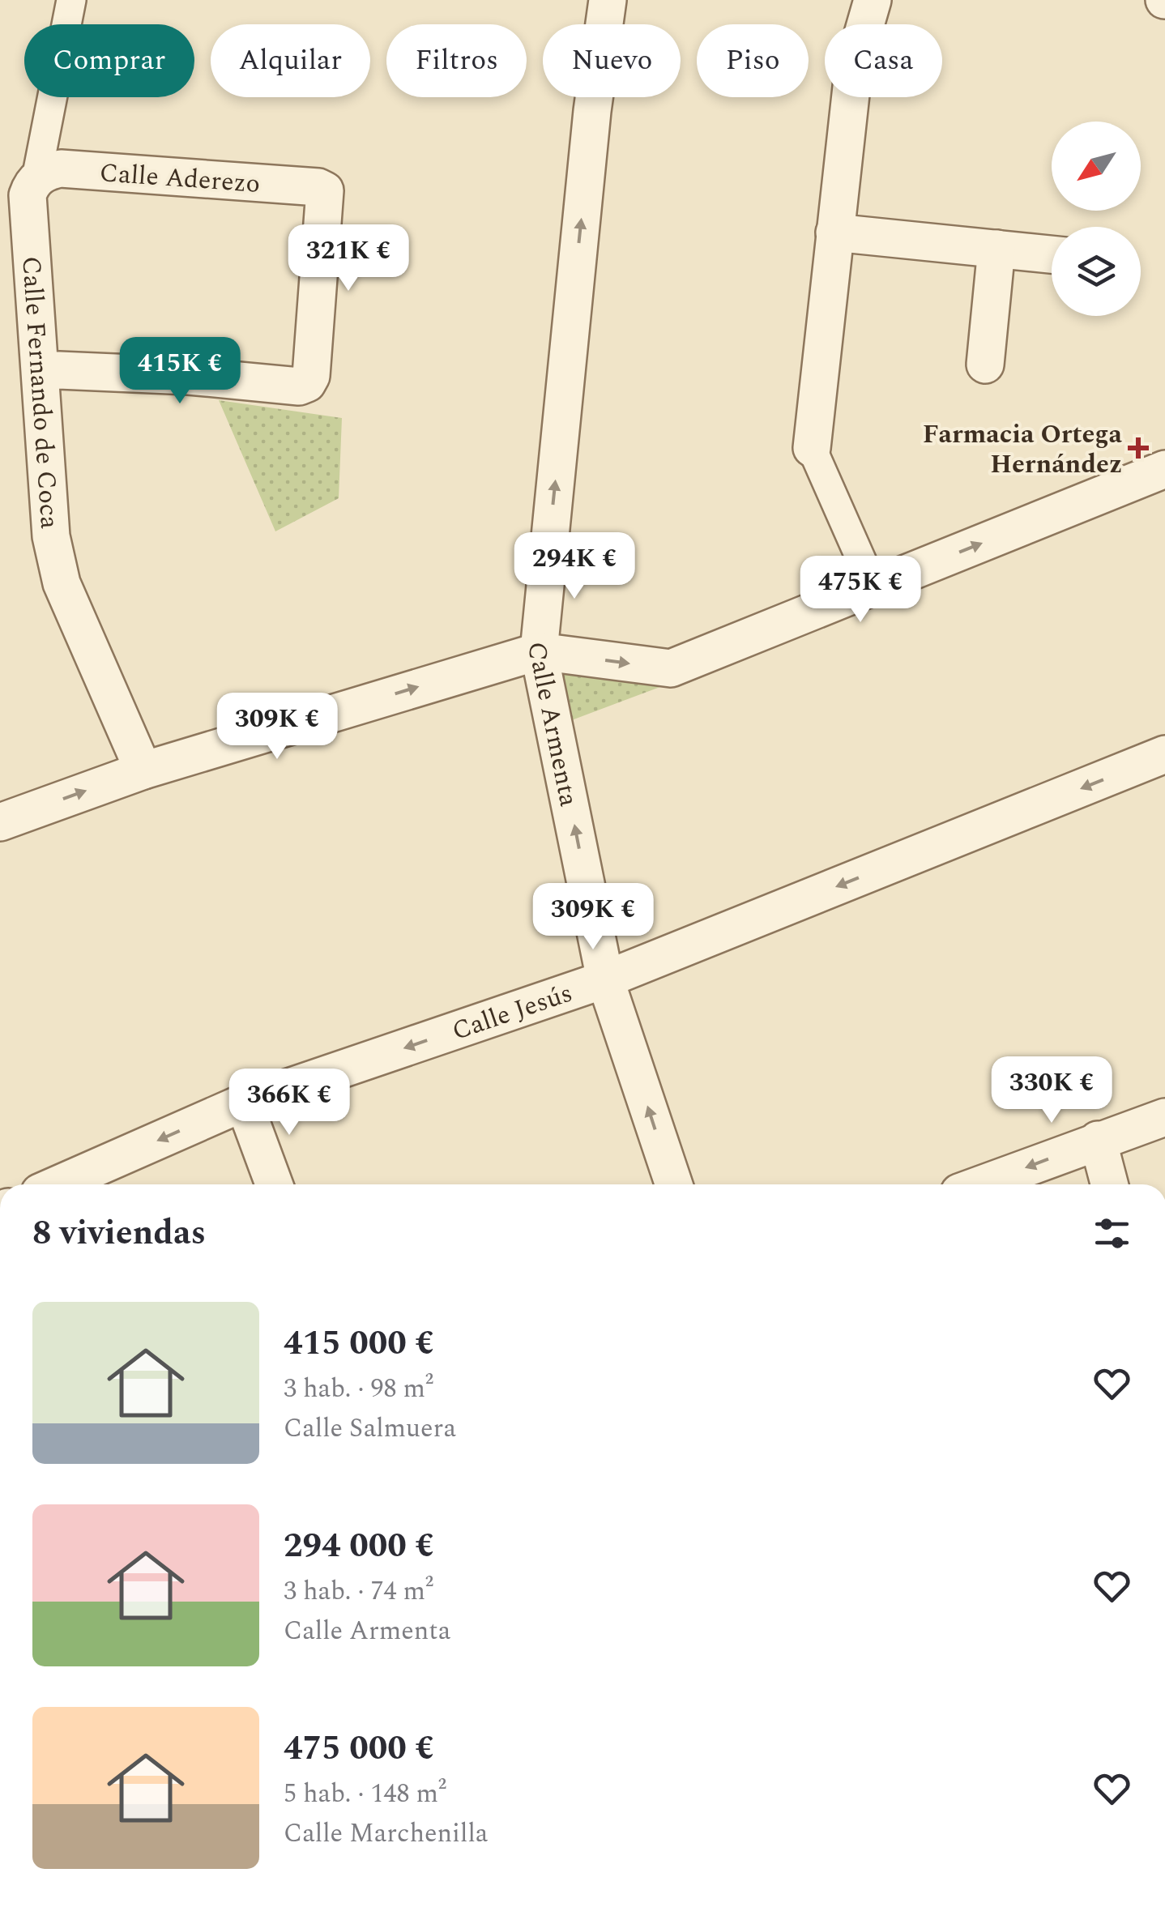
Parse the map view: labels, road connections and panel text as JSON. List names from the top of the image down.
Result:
{
  "streets": {
    "street": [
      "Calle Aderezo",
      "Calle Fernando de Coca",
      "Calle Armenta",
      "Calle Jesús"
    ]
  },
  "crossings": [
    ["Calle Aderezo", "Calle Fernando de Coca"],
    ["Calle Armenta", "Calle Jesús"]
  ],
  "places": {
    "health": ["Farmacia Ortega Hernández"]
  },
  "north": "bottom left",
  "page": {
    "chip": [
      "Comprar",
      "Alquilar",
      "Filtros",
      "Nuevo",
      "Piso",
      "Casa"
    ],
    "price": [
      "321K €",
      "415K €",
      "294K €",
      "475K €",
      "309K €",
      "309K €",
      "330K €",
      "366K €"
    ],
    "heading": "8 viviendas",
    "list": [
      {
        "name": "415 000 €",
        "note": "3 hab. · 98 m² · Calle Salmuera"
      },
      {
        "name": "294 000 €",
        "note": "3 hab. · 74 m² · Calle Armenta"
      },
      {
        "name": "475 000 €",
        "note": "5 hab. · 148 m² · Calle Marchenilla"
      }
    ]
  }
}
